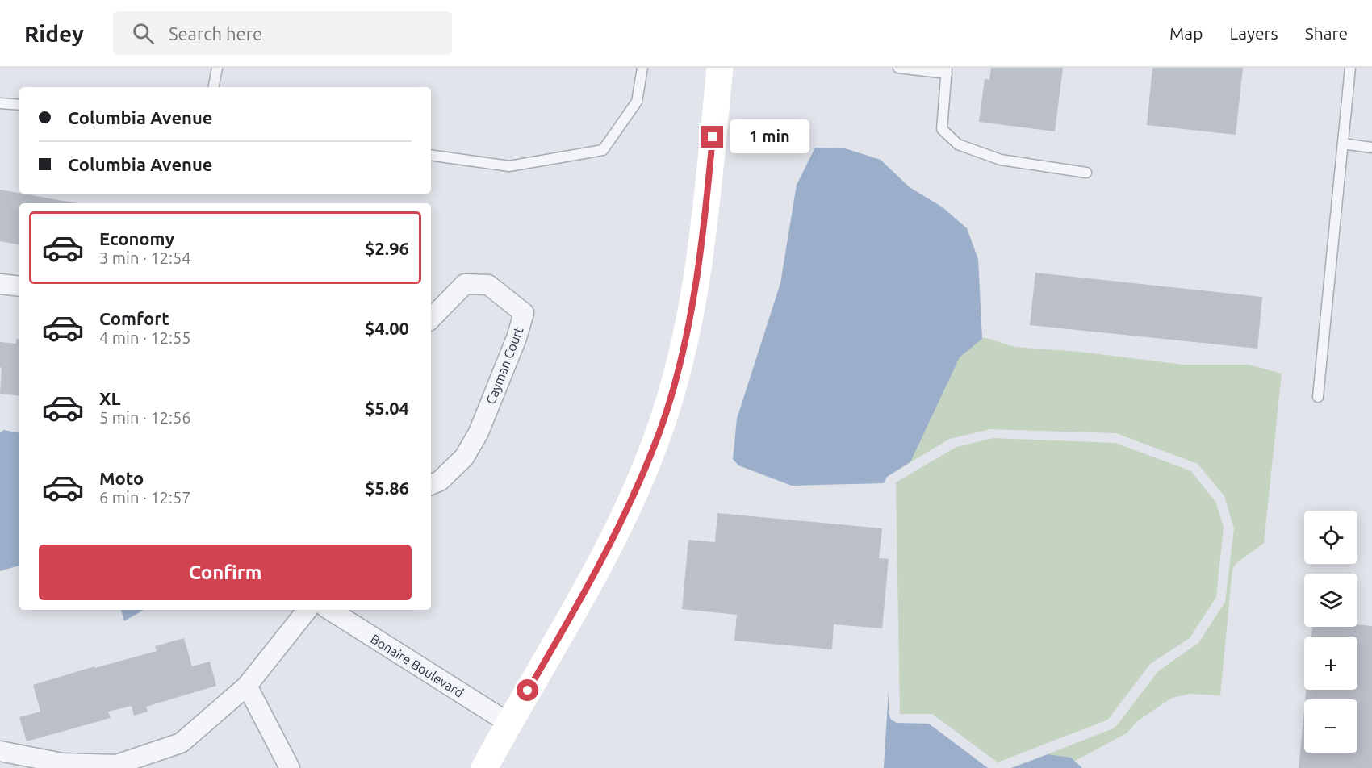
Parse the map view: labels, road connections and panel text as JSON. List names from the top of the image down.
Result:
{
  "streets": {
    "street": ["Cayman Court", "Bonaire Boulevard"]
  },
  "page": {
    "header": "Ridey",
    "search": "Search here",
    "nav": ["Map", "Layers", "Share"],
    "banner": ["Columbia Avenue", "Columbia Avenue"],
    "bubble": "1 min",
    "list": [
      {
        "name": "Economy",
        "note": "3 min · 12:54",
        "value": "$2.96"
      },
      {
        "name": "Comfort",
        "note": "4 min · 12:55",
        "value": "$4.00"
      },
      {
        "name": "XL",
        "note": "5 min · 12:56",
        "value": "$5.04"
      },
      {
        "name": "Moto",
        "note": "6 min · 12:57",
        "value": "$5.86"
      }
    ],
    "map_buttons": ["+", "−"],
    "buttons": "Confirm"
  }
}
